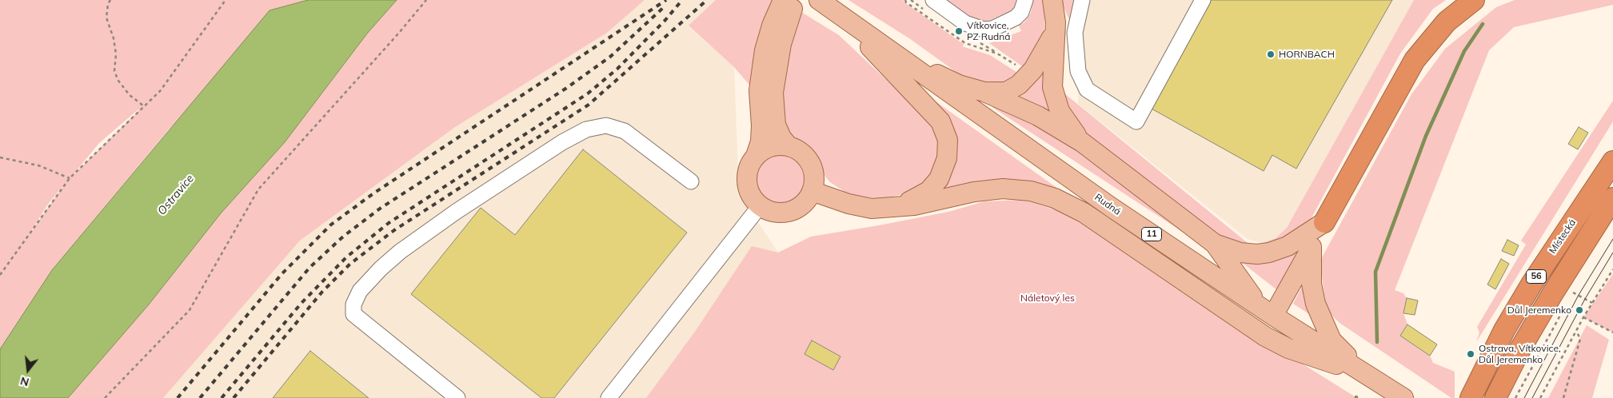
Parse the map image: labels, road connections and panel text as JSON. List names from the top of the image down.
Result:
{
  "streets": {
    "highway": ["Místecká", "56"],
    "main road": ["Rudná", "11"]
  },
  "water": ["Ostravice"],
  "parks": ["Náletový les"],
  "places": [
    "Vítkovice, PZ Rudná",
    "HORNBACH",
    "Důl Jeremenko",
    "Ostrava, Vítkovice, Důl Jeremenko"
  ],
  "north": "bottom"
}
